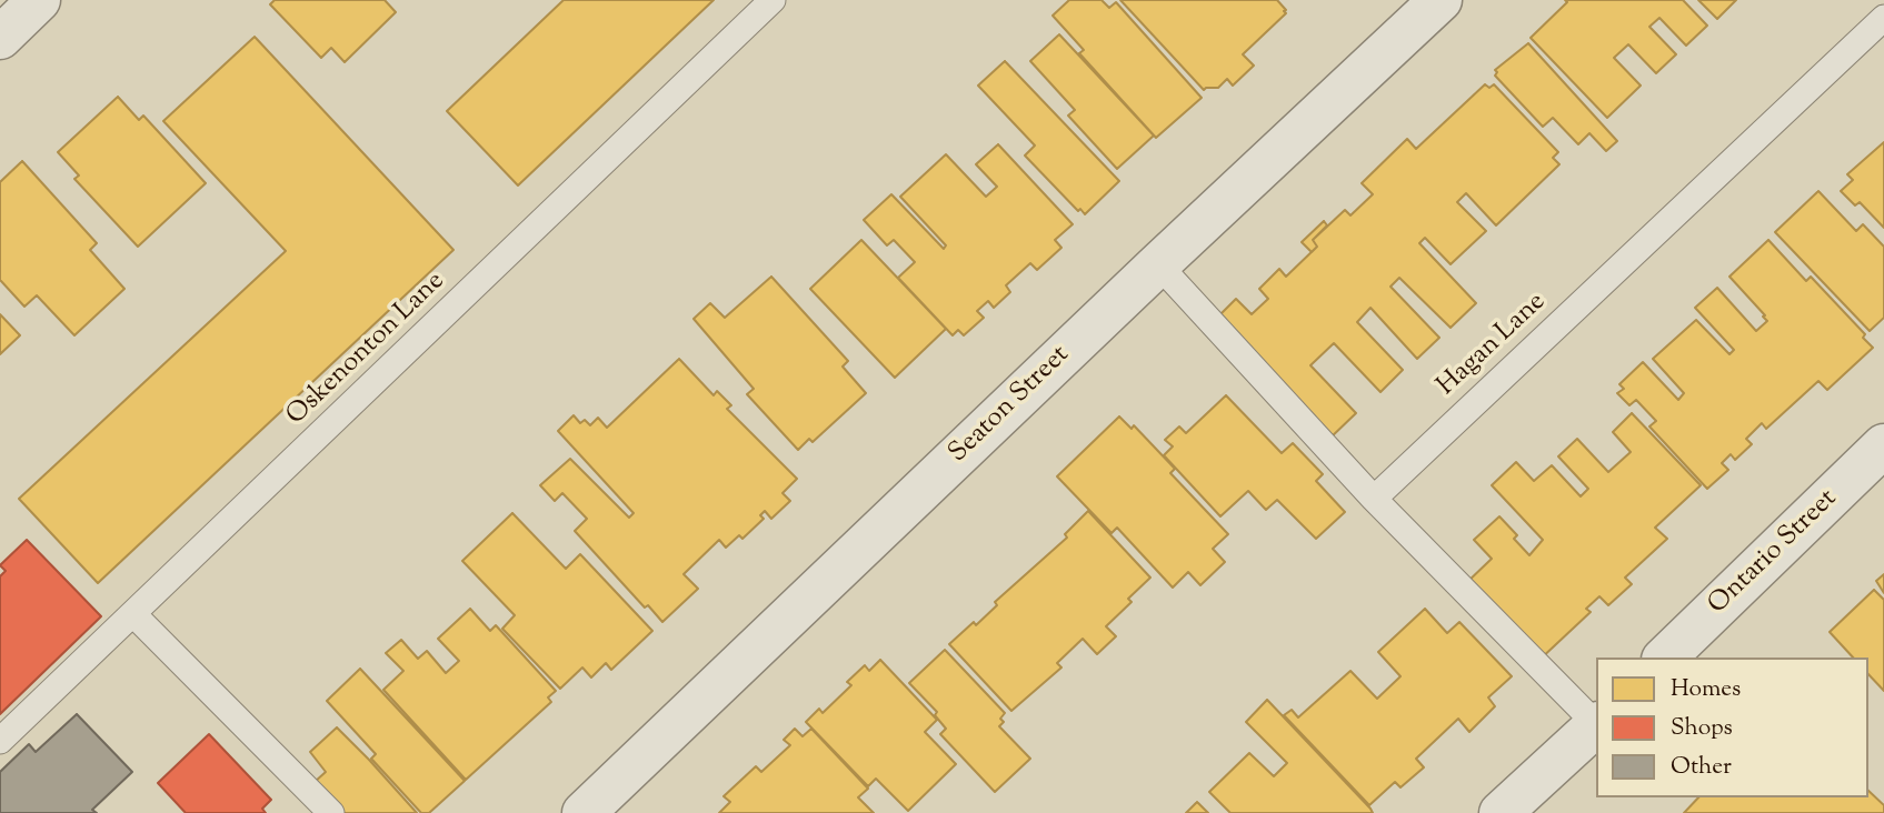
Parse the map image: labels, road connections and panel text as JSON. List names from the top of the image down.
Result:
{
  "streets": {
    "street": ["Seaton Street", "Ontario Street"],
    "lane": ["Hagan Lane", "Oskenonton Lane"]
  },
  "legend": ["Homes", "Shops", "Other"]
}
